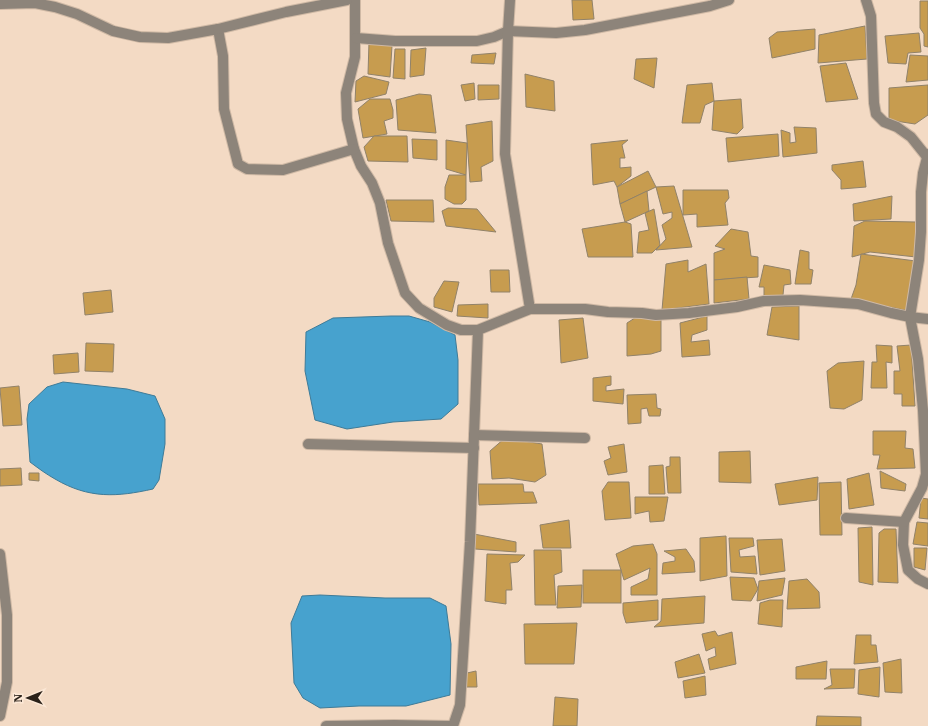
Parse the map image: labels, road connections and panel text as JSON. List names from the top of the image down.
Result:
{
  "north": "left"
}
